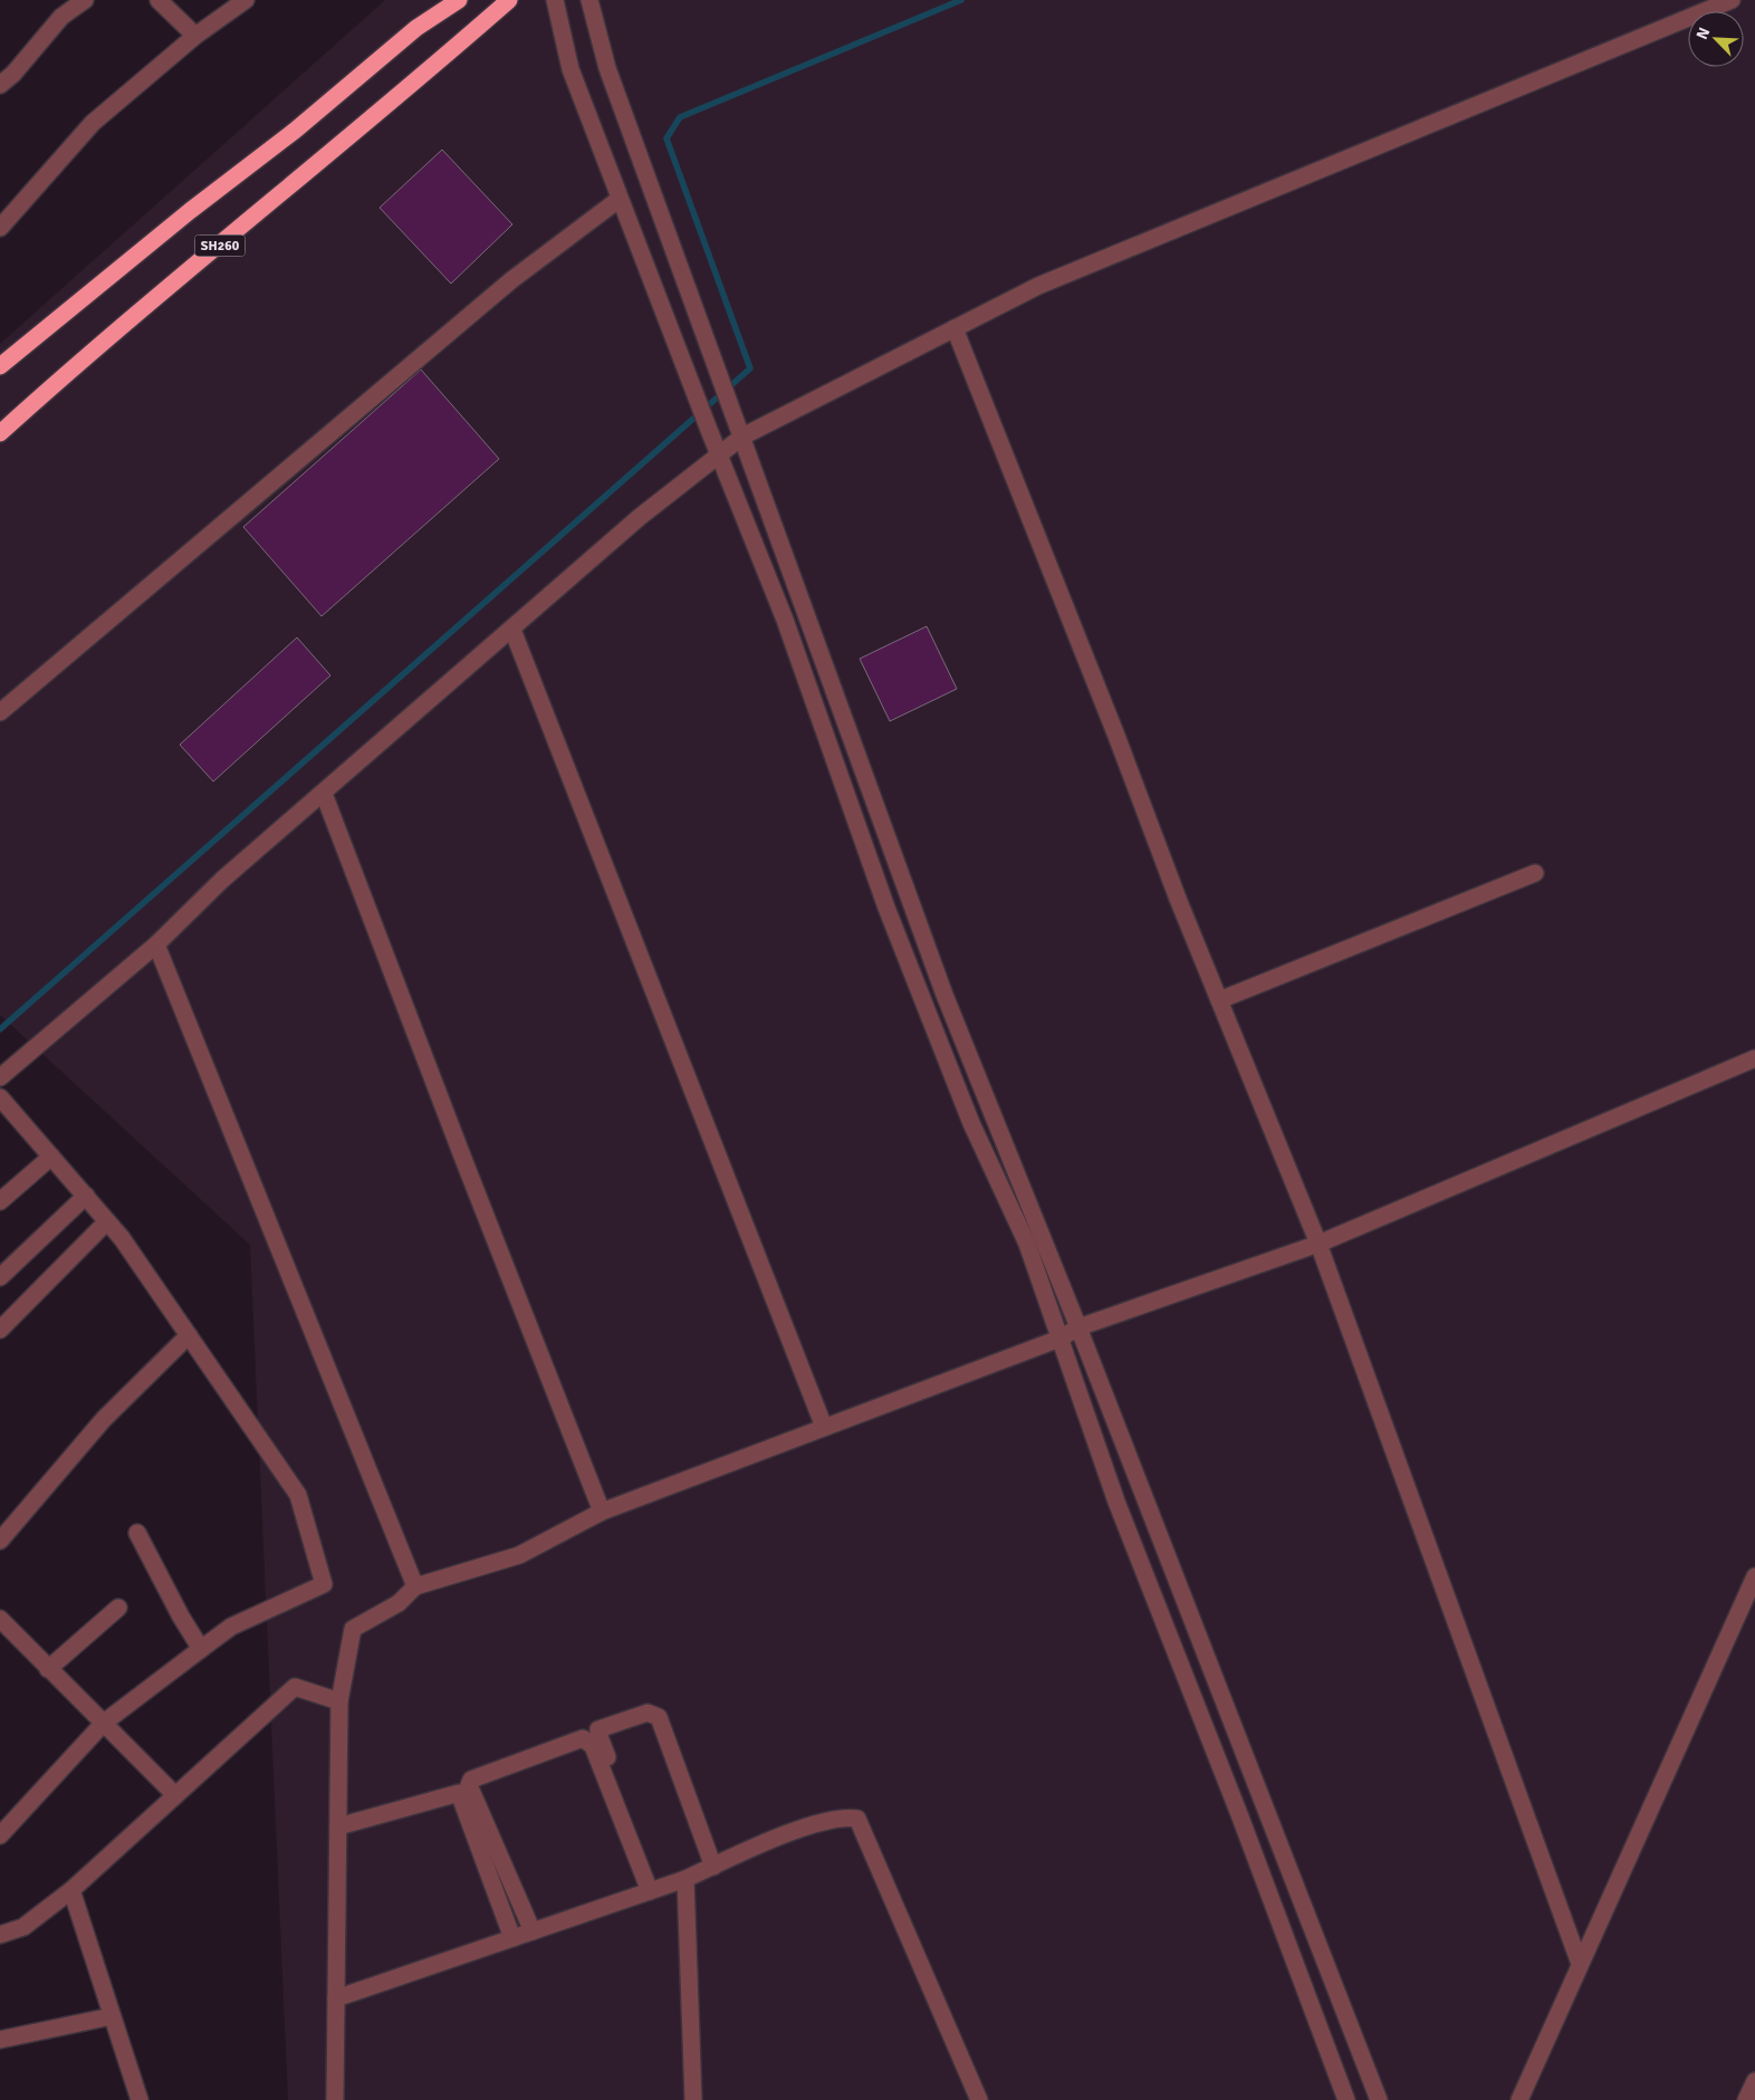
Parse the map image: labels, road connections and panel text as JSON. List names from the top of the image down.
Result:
{
  "streets": {
    "highway": ["SH260"]
  },
  "north": "top left"
}
